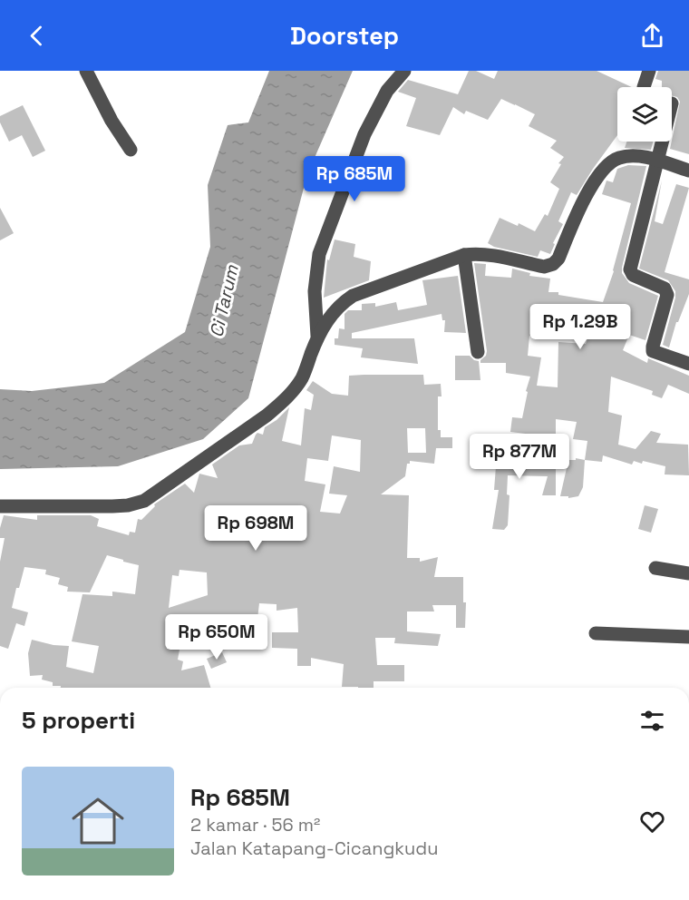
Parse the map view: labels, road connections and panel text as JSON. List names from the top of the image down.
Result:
{
  "water": ["Ci Tarum"],
  "page": {
    "header": "Doorstep",
    "price": [
      "Rp 685M",
      "Rp 1.29B",
      "Rp 877M",
      "Rp 698M",
      "Rp 650M"
    ],
    "heading": "5 properti",
    "list": [
      {
        "name": "Rp 685M",
        "note": "2 kamar · 56 m² · Jalan Katapang-Cicangkudu"
      }
    ]
  }
}
